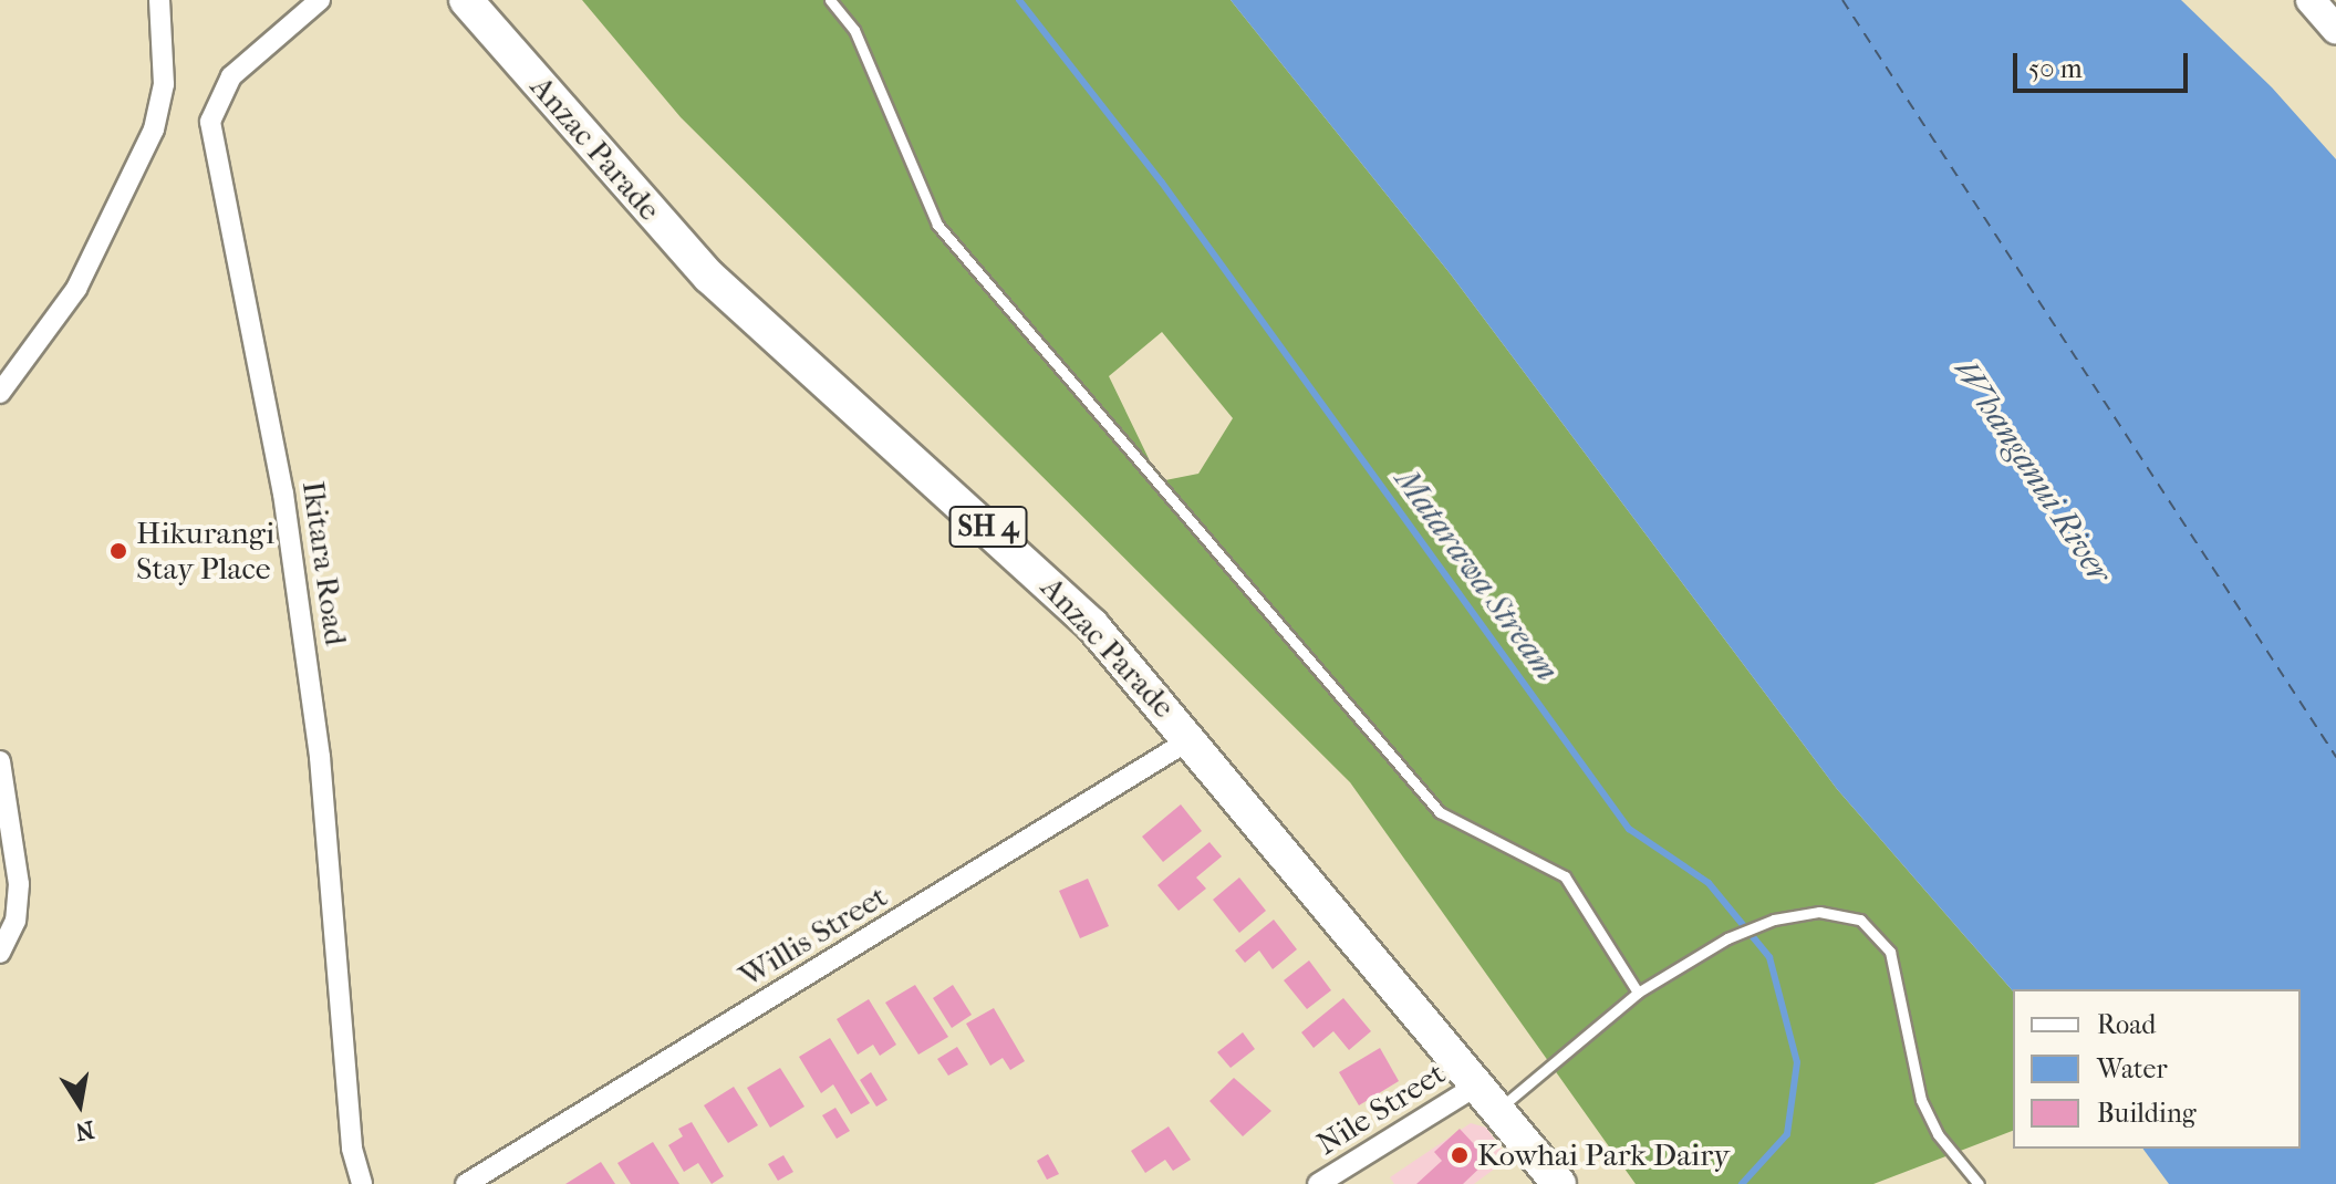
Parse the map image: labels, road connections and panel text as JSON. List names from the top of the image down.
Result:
{
  "streets": {
    "main road": ["Anzac Parade", "SH 4"],
    "street": ["Ikitara Road", "Willis Street", "Nile Street"]
  },
  "crossings": [
    ["Anzac Parade", "Willis Street"],
    ["Anzac Parade", "Nile Street"]
  ],
  "water": ["Whanganui River", "Matarawa Stream"],
  "places": ["Hikurangi Stay Place", "Kowhai Park Dairy"],
  "legend": ["Road", "Water", "Building"],
  "scale_bar": "50 m",
  "north": "bottom"
}
